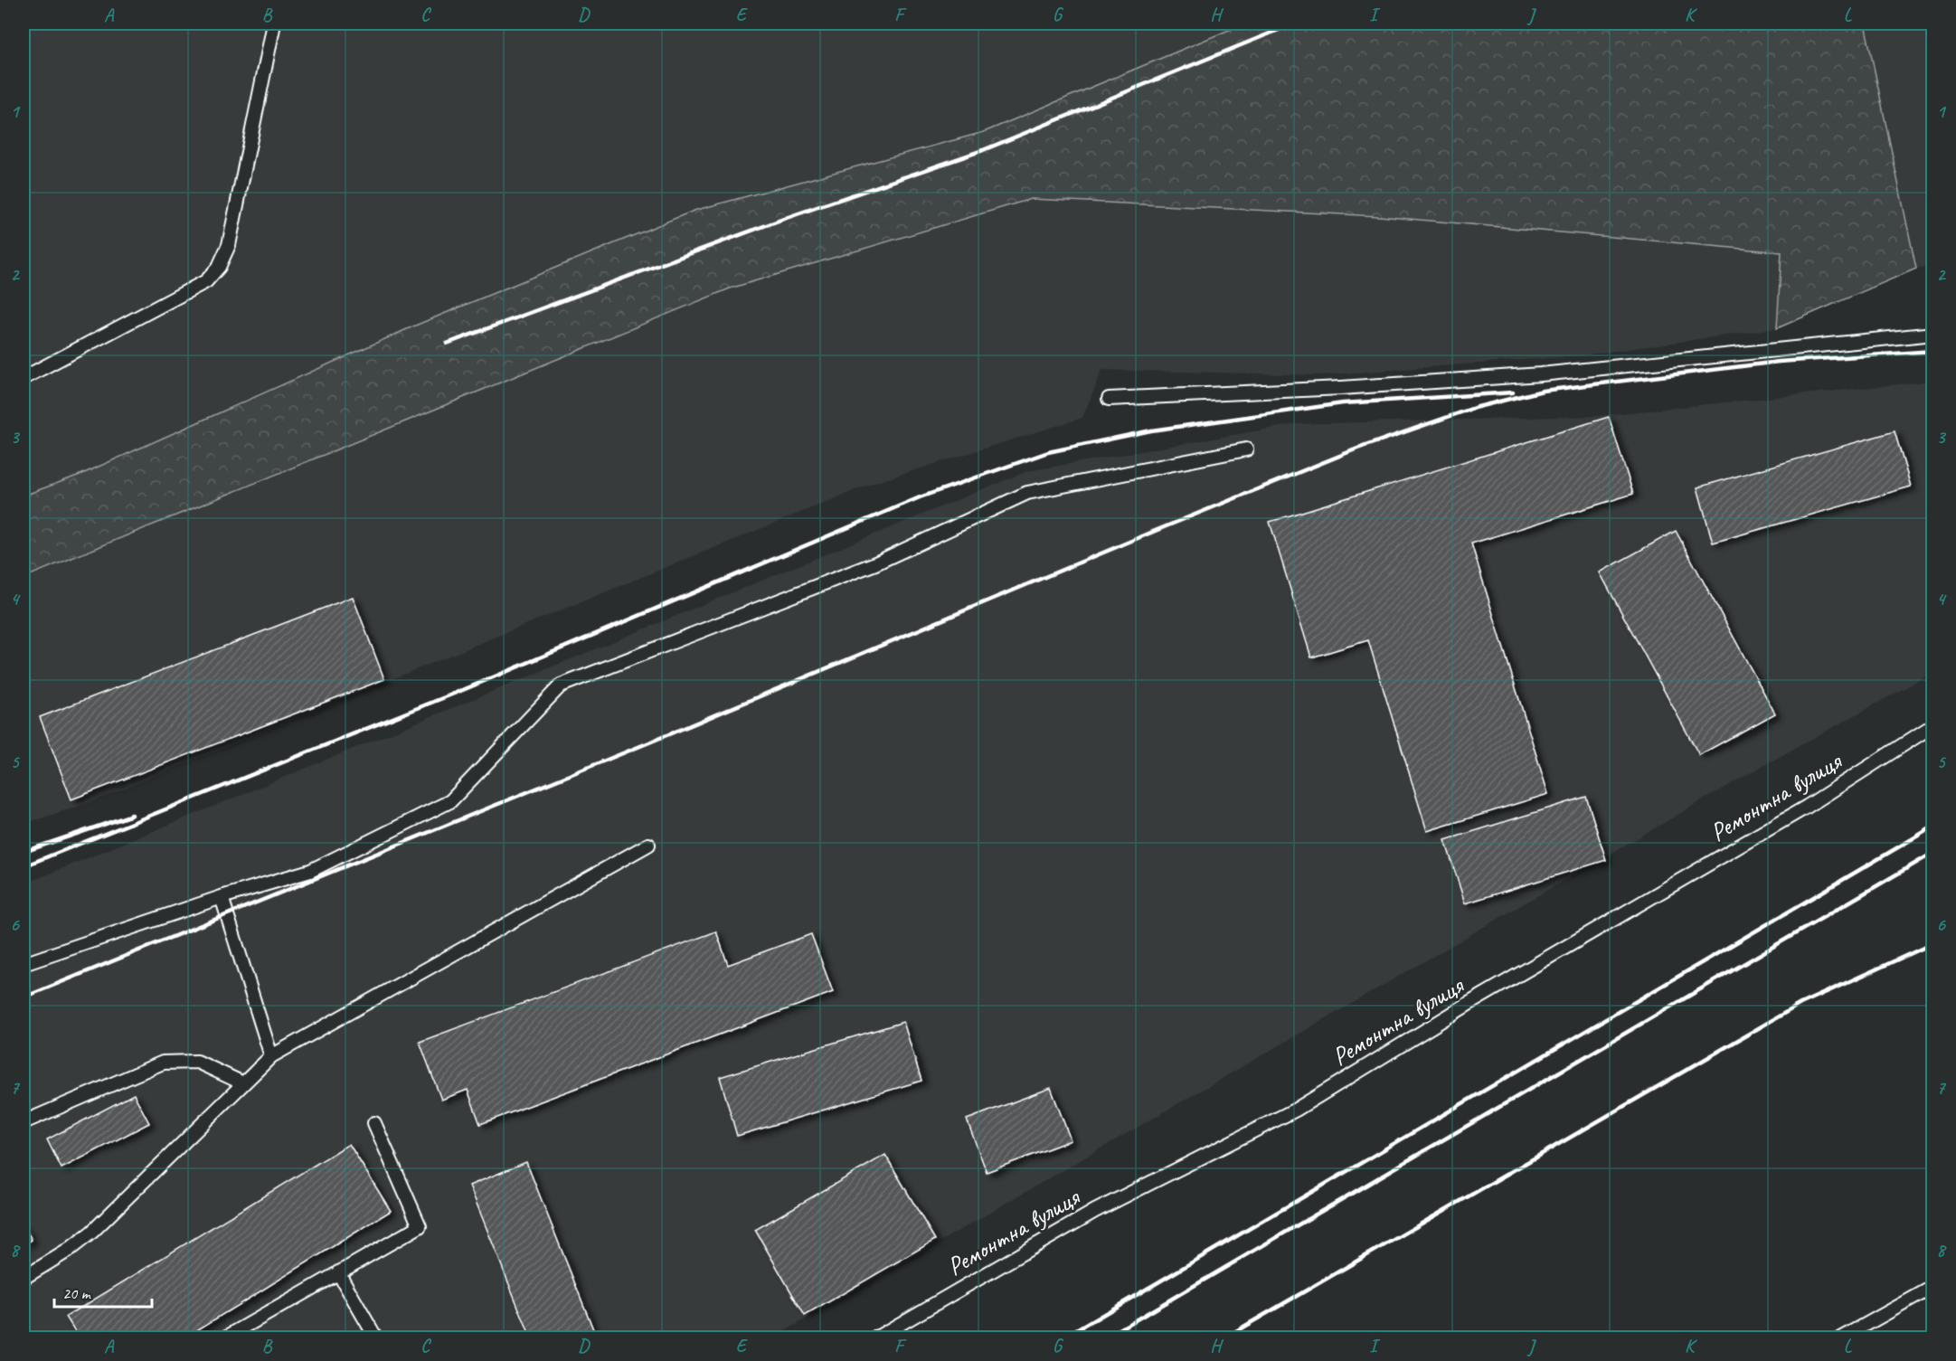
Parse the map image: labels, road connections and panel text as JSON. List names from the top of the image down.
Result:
{
  "streets": {
    "lane": ["Ремонтна вулиця"]
  },
  "scale_bar": "20 m",
  "grid": {
    "columns": [
      "A",
      "B",
      "C",
      "D",
      "E",
      "F",
      "G",
      "H",
      "I",
      "J",
      "K",
      "L"
    ],
    "rows": [
      "1",
      "2",
      "3",
      "4",
      "5",
      "6",
      "7",
      "8"
    ]
  }
}
